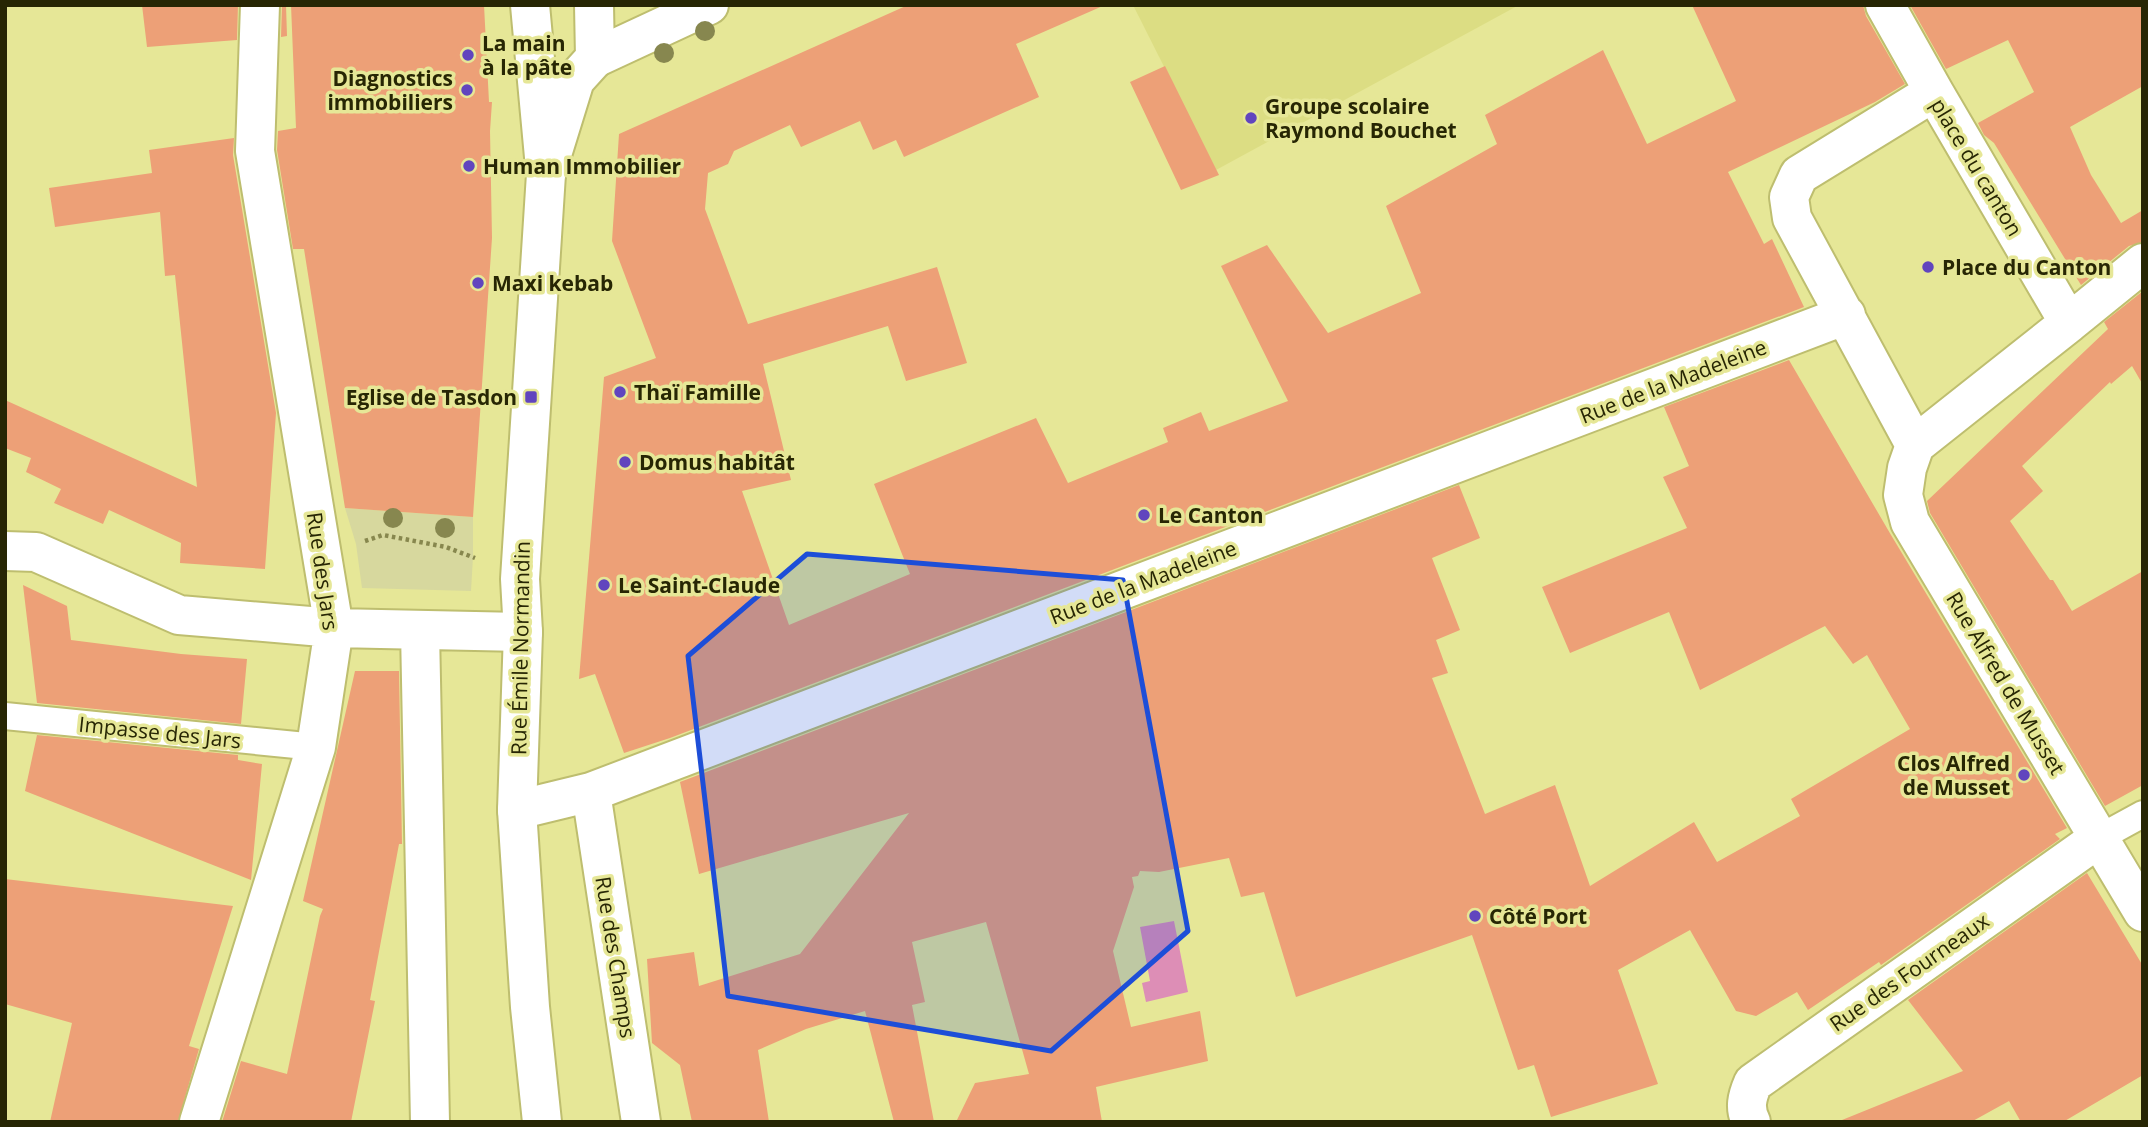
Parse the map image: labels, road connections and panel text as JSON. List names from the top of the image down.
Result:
{
  "streets": {
    "street": [
      "place du canton",
      "Rue de la Madeleine",
      "Rue des Jars",
      "Rue Émile Normandin",
      "Rue Alfred de Musset",
      "Rue des Champs",
      "Rue des Fourneaux"
    ],
    "lane": ["Impasse des Jars"]
  },
  "crossings": [
    ["place du canton", "Rue de la Madeleine"],
    ["place du canton", "Rue Alfred de Musset"],
    ["Rue de la Madeleine", "Rue Émile Normandin"],
    ["Rue de la Madeleine", "Rue des Champs"],
    ["Rue des Jars", "Impasse des Jars"],
    ["Rue Alfred de Musset", "Rue des Fourneaux"]
  ],
  "places": {
    "other": [
      "La main à la pâte",
      "Diagnostics immobiliers",
      "Groupe scolaire Raymond Bouchet",
      "Human Immobilier",
      "Place du Canton",
      "Maxi kebab",
      "Thaï Famille",
      "Domus habitât",
      "Le Canton",
      "Le Saint-Claude",
      "Clos Alfred de Musset",
      "Côté Port"
    ],
    "transit": ["Eglise de Tasdon"]
  }
}
